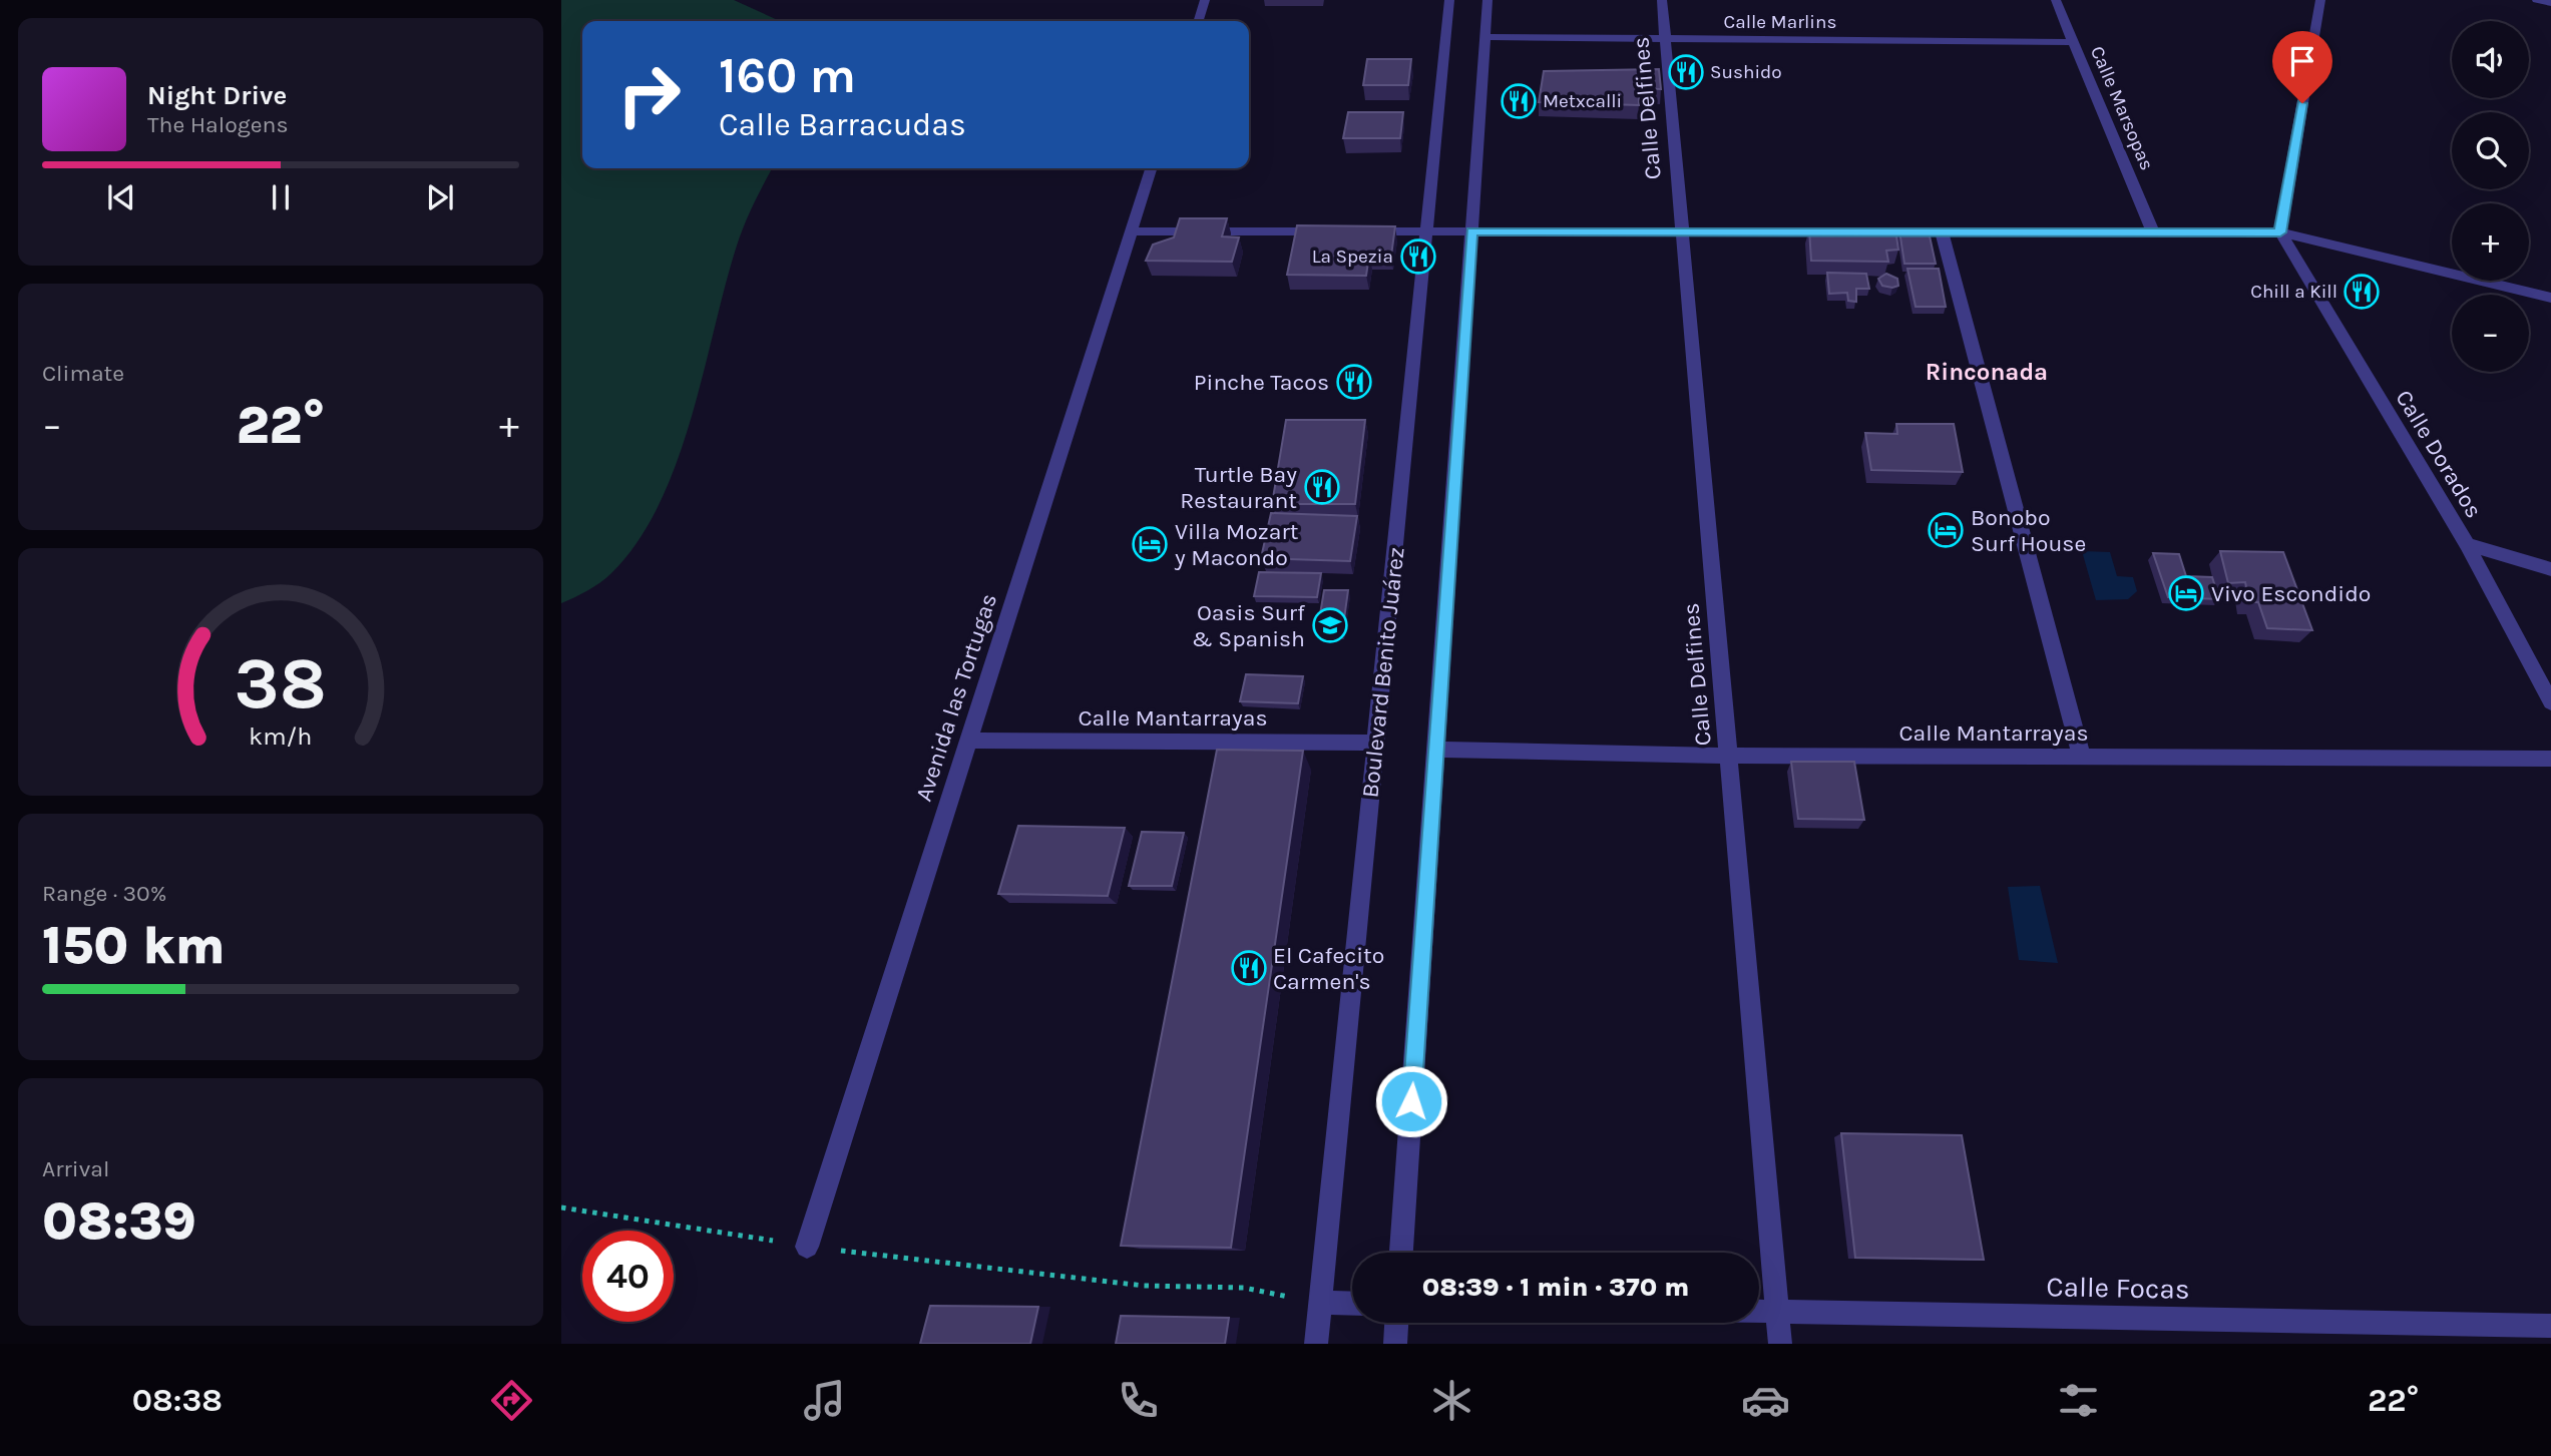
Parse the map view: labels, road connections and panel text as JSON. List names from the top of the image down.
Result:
{
  "streets": {
    "street": [
      "Calle Marlins",
      "Calle Delfines",
      "Calle Marsopas",
      "Calle Dorados",
      "Boulevard Benito Juárez",
      "Avenida las Tortugas",
      "Calle Mantarrayas",
      "Calle Focas"
    ]
  },
  "crossings": [
    ["Calle Marlins", "Calle Delfines"],
    ["Calle Marlins", "Calle Marsopas"],
    ["Calle Delfines", "Calle Mantarrayas"],
    ["Calle Delfines", "Calle Focas"],
    ["Boulevard Benito Juárez", "Calle Mantarrayas"],
    ["Avenida las Tortugas", "Calle Mantarrayas"]
  ],
  "districts": ["Rinconada"],
  "places": {
    "restaurant": [
      "Sushido",
      "Metxcalli",
      "La Spezia",
      "Chill a Kill",
      "Pinche Tacos",
      "Turtle Bay Restaurant",
      "El Cafecito Carmen's"
    ],
    "hotel": ["Bonobo Surf House", "Villa Mozart y Macondo", "Vivo Escondido"],
    "school or university": ["Oasis Surf & Spanish"]
  },
  "page": {
    "map_buttons": ["+", "−"],
    "turn": ["160 m", "Calle Barracudas"],
    "song": ["Night Drive", "The Halogens"],
    "tile": [
      "Climate",
      ["Range · 30%", "150 km"],
      ["Arrival", "08:39"]
    ],
    "heat": ["−", "22°", "+"],
    "limit": "40",
    "trip": "08:39 · 1 min · 370 m",
    "tabs": ["08:38", "22°"],
    "gauge": ["38", "km/h"]
  }
}
